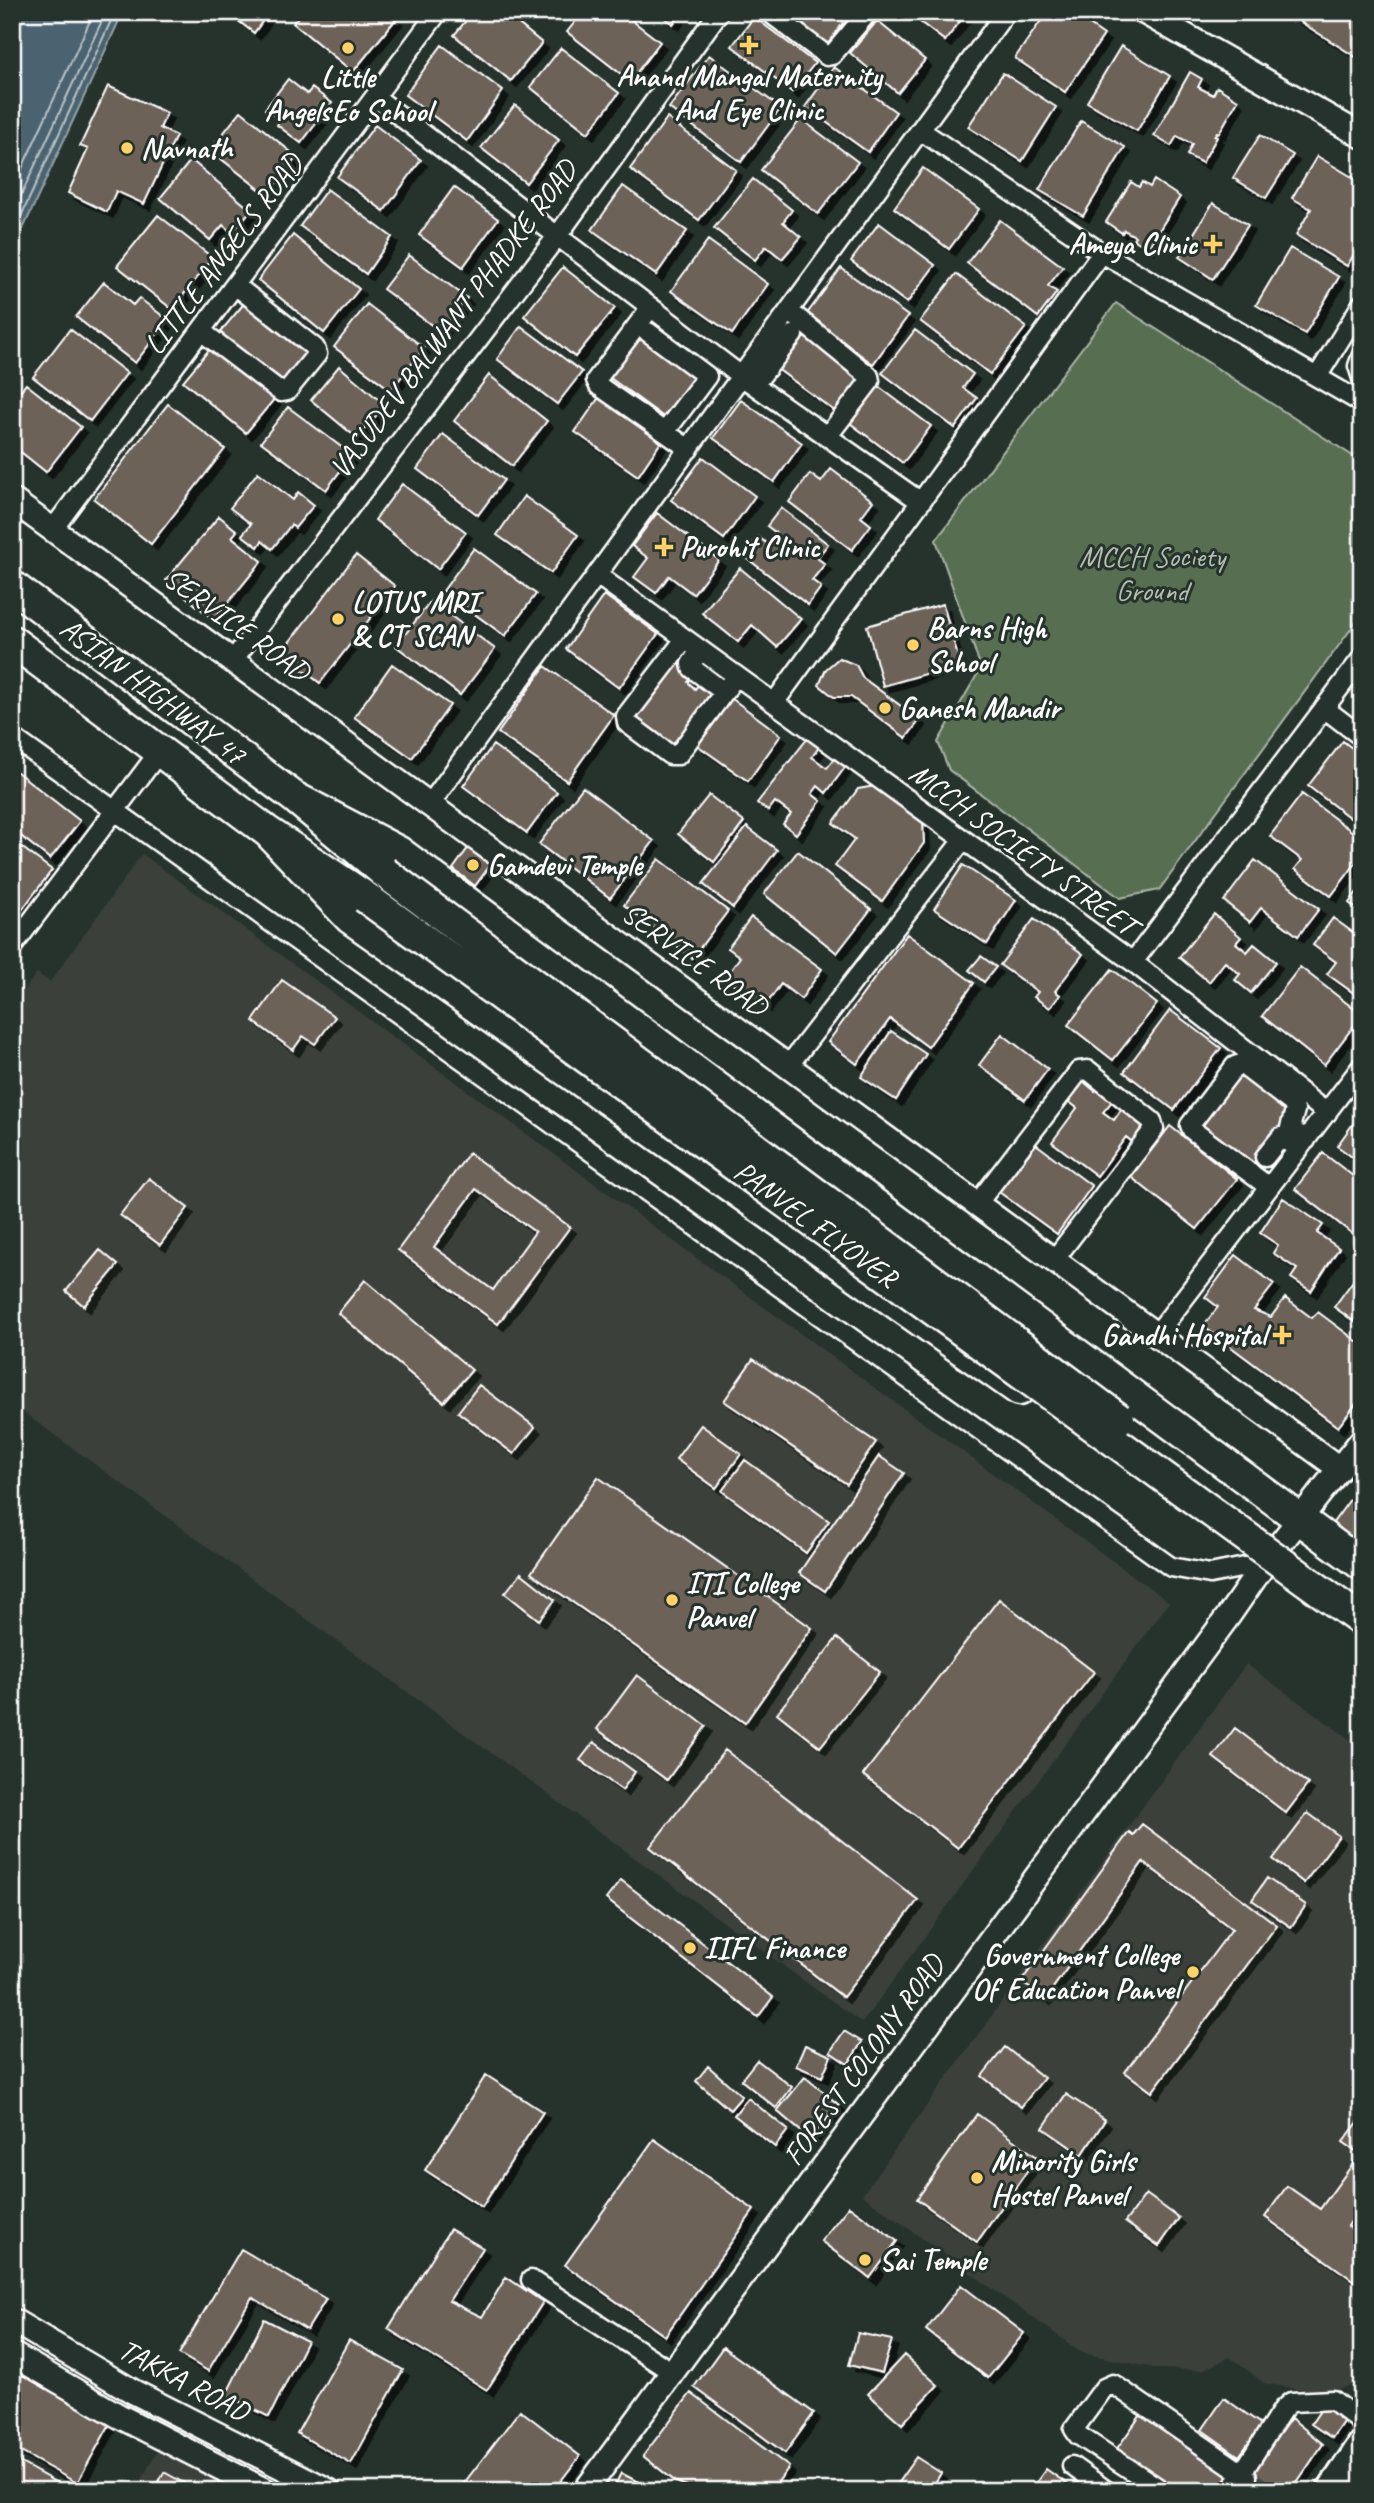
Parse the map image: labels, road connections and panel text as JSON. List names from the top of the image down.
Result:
{
  "streets": {
    "highway": ["ASIAN HIGHWAY 47", "PANVEL FLYOVER"],
    "street": [
      "LITTLE ANGELS ROAD",
      "VASUDEV BALWANT PHADKE ROAD",
      "SERVICE ROAD",
      "MCCH SOCIETY STREET",
      "FOREST COLONY ROAD",
      "TAKKA ROAD"
    ]
  },
  "crossings": [
    ["LITTLE ANGELS ROAD", "SERVICE ROAD"],
    ["VASUDEV BALWANT PHADKE ROAD", "SERVICE ROAD"],
    ["ASIAN HIGHWAY 47", "PANVEL FLYOVER"]
  ],
  "parks": ["MCCH Society Ground"],
  "places": {
    "health": [
      "Anand Mangal Maternity And Eye Clinic",
      "Ameya Clinic",
      "Purohit Clinic",
      "Gandhi Hospital"
    ],
    "other": [
      "Little AngelsEo School",
      "Navnath",
      "LOTUS MRI & CT SCAN",
      "Barns High School",
      "Ganesh Mandir",
      "Gamdevi Temple",
      "ITI College Panvel",
      "IIFL Finance",
      "Government College Of Education Panvel",
      "Minority Girls Hostel Panvel",
      "Sai Temple"
    ]
  }
}
